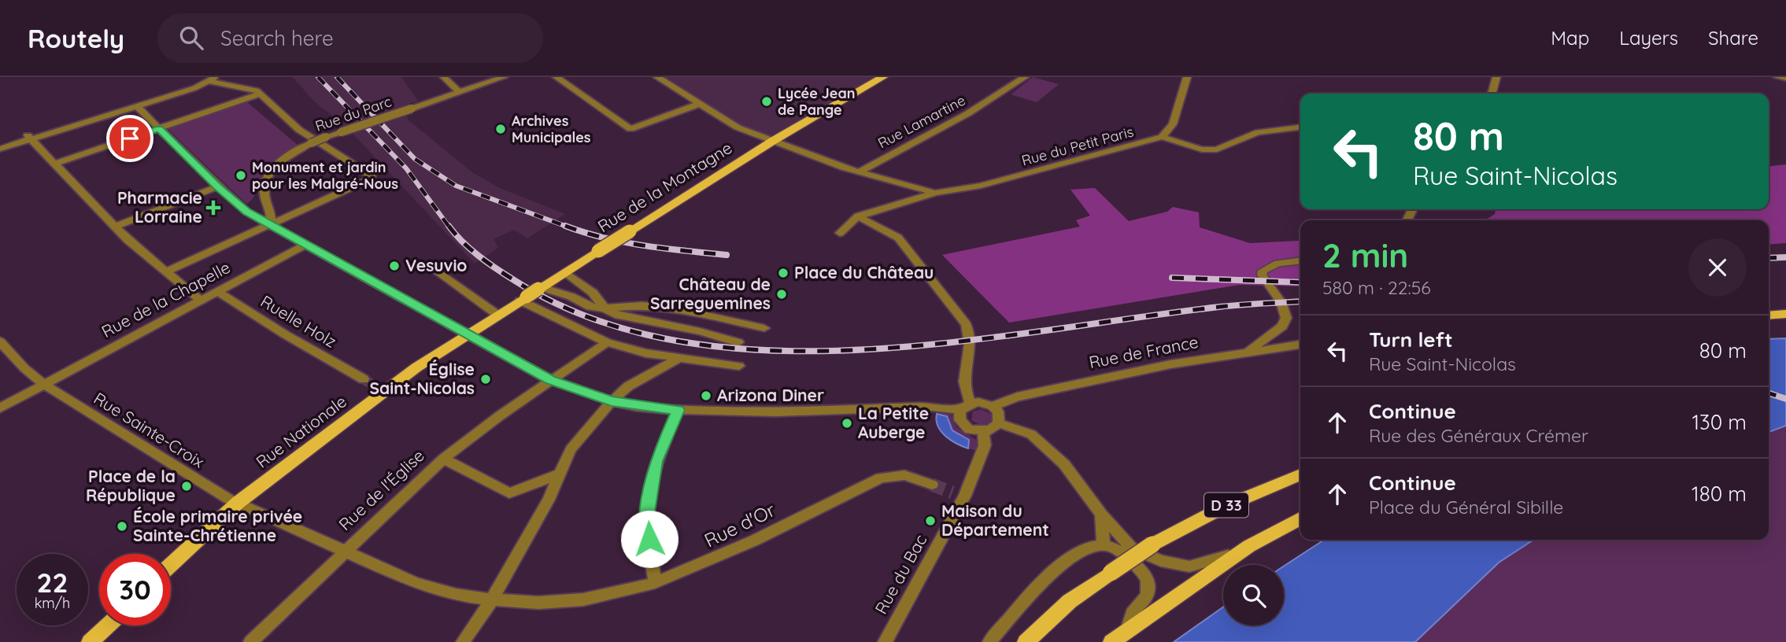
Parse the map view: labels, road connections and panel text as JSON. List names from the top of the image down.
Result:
{
  "streets": {
    "main road": ["Rue de la Montagne", "Rue Nationale", "D 33"],
    "street": [
      "Rue du Parc",
      "Rue Lamartine",
      "Rue du Petit Paris",
      "Rue de la Chapelle",
      "Ruelle Holz",
      "Rue de France",
      "Rue Sainte-Croix",
      "Rue de l'Église",
      "Rue d'Or",
      "Rue du Bac"
    ]
  },
  "crossings": [
    ["Rue Lamartine", "Rue du Petit Paris"],
    ["Rue du Petit Paris", "Rue de la Montagne"],
    ["Rue de la Montagne", "Rue Nationale"],
    ["Rue de la Chapelle", "Ruelle Holz"],
    ["Rue de la Chapelle", "Rue Sainte-Croix"],
    ["Rue de France", "Rue du Bac"],
    ["Rue Sainte-Croix", "Rue Nationale"],
    ["Rue Sainte-Croix", "Rue de l'Église"],
    ["Rue Sainte-Croix", "Rue d'Or"],
    ["Rue de l'Église", "Rue d'Or"]
  ],
  "places": {
    "other": [
      "Lycée Jean de Pange",
      "Archives Municipales",
      "Monument et jardin pour les Malgré-Nous",
      "Vesuvio",
      "Place du Château",
      "Château de Sarreguemines",
      "Église Saint-Nicolas",
      "Arizona Diner",
      "La Petite Auberge",
      "Place de la République",
      "Maison du Département",
      "École primaire privée Sainte-Chrétienne"
    ],
    "health": ["Pharmacie Lorraine"]
  },
  "page": {
    "header": "Routely",
    "search": "Search here",
    "nav": ["Map", "Layers", "Share"],
    "turn": ["80 m", "Rue Saint-Nicolas"],
    "heading": ["2 min", "580 m · 22:56"],
    "list": [
      {
        "name": "Turn left",
        "note": "Rue Saint-Nicolas",
        "value": "80 m"
      },
      {
        "name": "Continue",
        "note": "Rue des Généraux Crémer",
        "value": "130 m"
      },
      {
        "name": "Continue",
        "note": "Place du Général Sibille",
        "value": "180 m"
      }
    ],
    "speed": "22 km/h",
    "limit": "30"
  }
}
